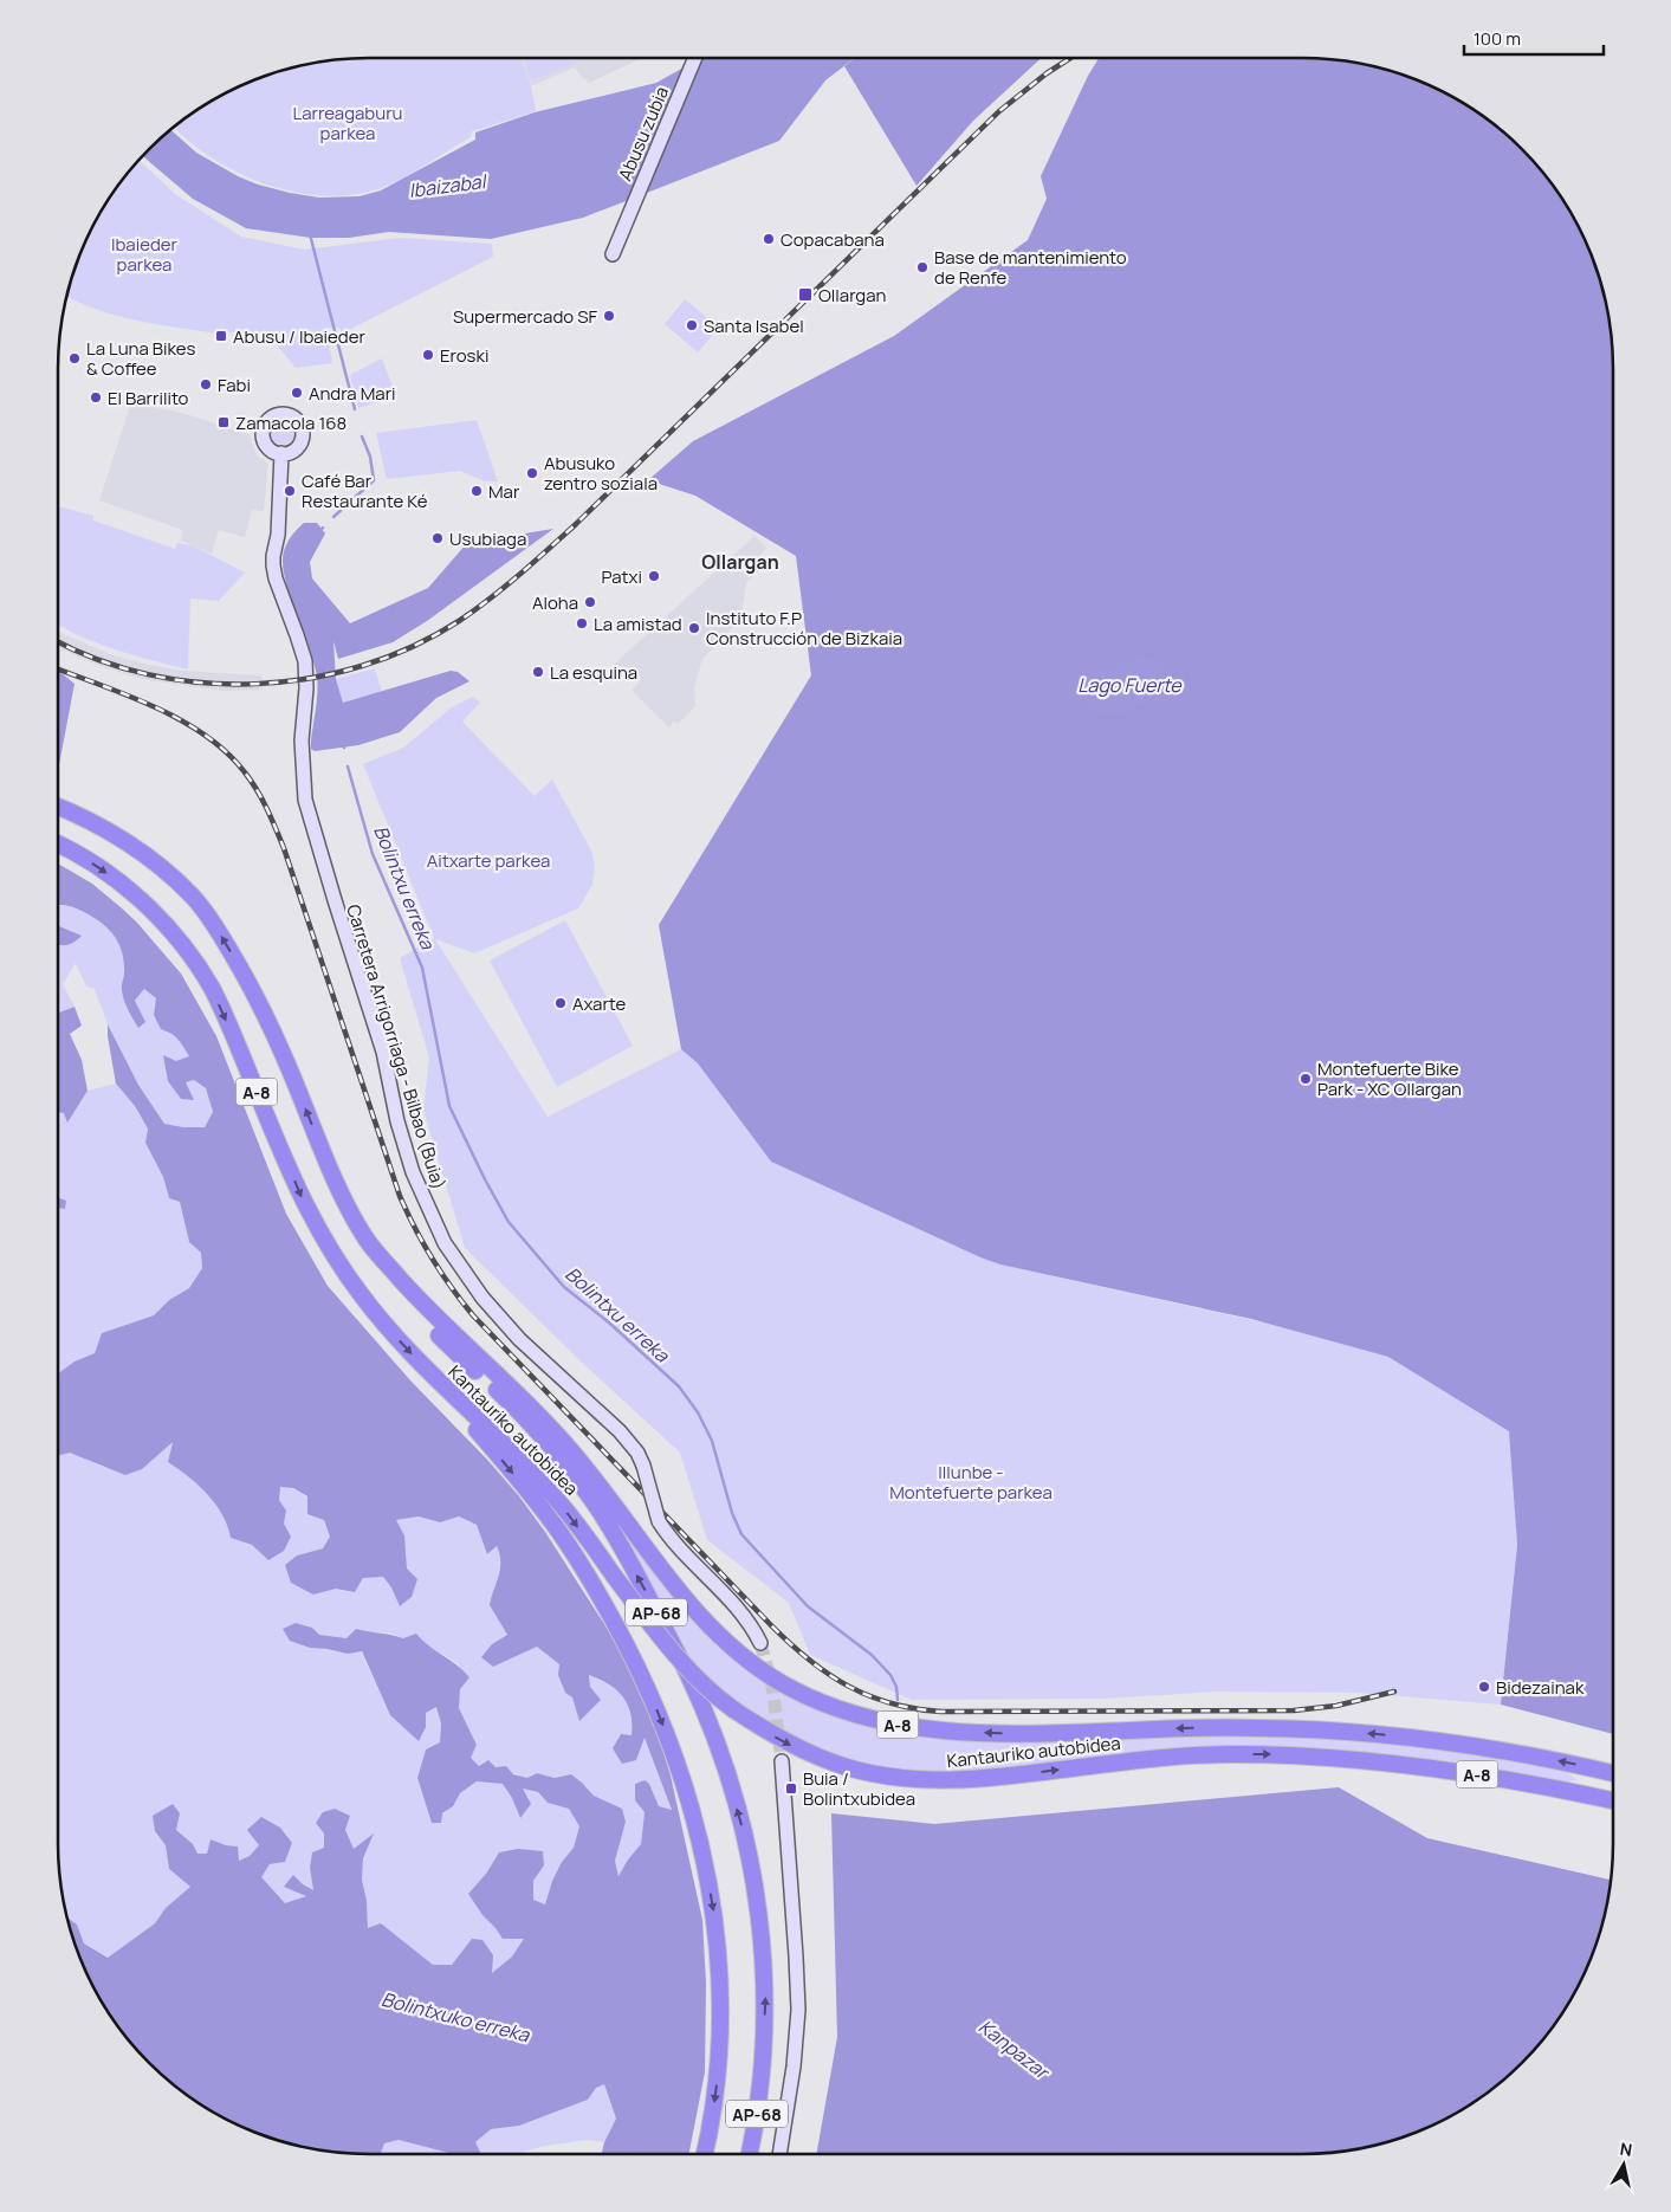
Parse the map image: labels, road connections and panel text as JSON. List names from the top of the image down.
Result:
{
  "streets": {
    "highway": ["A-8", "Kantauriko autobidea", "AP-68"],
    "street": ["Abusu zubia", "Carretera Arrigorriaga - Bilbao (Buia)"]
  },
  "crossings": [
    ["Kantauriko autobidea", "AP-68"]
  ],
  "districts": ["Ollargan"],
  "water": [
    "Ibaizabal",
    "Lago Fuerte",
    "Bolintxu erreka",
    "Bolintxuko erreka",
    "Kanpazar"
  ],
  "parks": [
    "Larreagaburu parkea",
    "Ibaieder parkea",
    "Aitxarte parkea",
    "Illunbe - Montefuerte parkea"
  ],
  "places": {
    "other": [
      "Copacabana",
      "Base de mantenimiento de Renfe",
      "Supermercado SF",
      "Santa Isabel",
      "Eroski",
      "La Luna Bikes & Coffee",
      "Fabi",
      "Andra Mari",
      "El Barrilito",
      "Abusuko zentro soziala",
      "Café Bar Restaurante Ké",
      "Mar",
      "Usubiaga",
      "Patxi",
      "Aloha",
      "La amistad",
      "Instituto F.P Construcción de Bizkaia",
      "La esquina",
      "Axarte",
      "Montefuerte Bike Park - XC Ollargan",
      "Bidezainak"
    ],
    "transit": [
      "Ollargan",
      "Abusu / Ibaieder",
      "Zamacola 168",
      "Buia / Bolintxubidea"
    ]
  },
  "scale_bar": "100 m",
  "north": "top"
}
